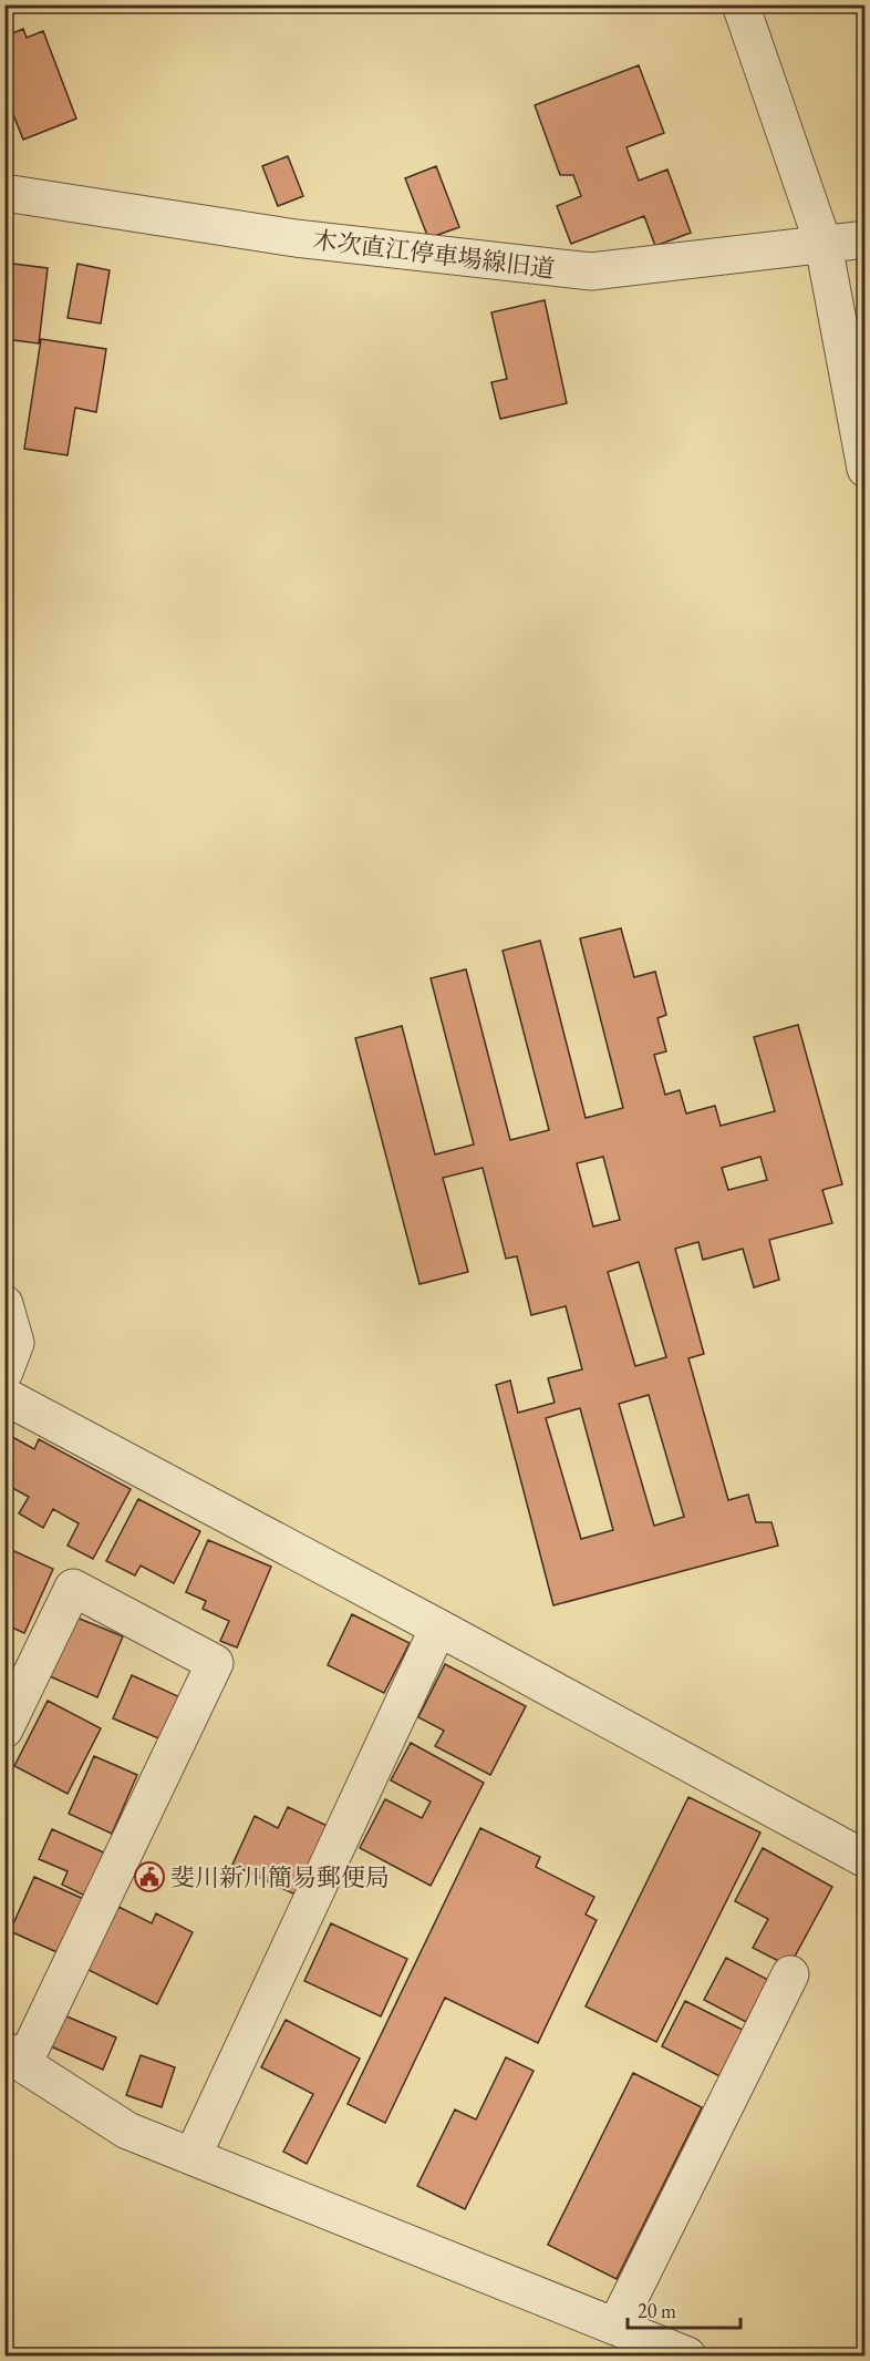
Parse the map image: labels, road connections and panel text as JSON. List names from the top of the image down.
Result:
{
  "streets": {
    "street": ["木次直江停車場線旧道"]
  },
  "places": {
    "public building": ["斐川新川簡易郵便局"]
  },
  "scale_bar": "20 m"
}
